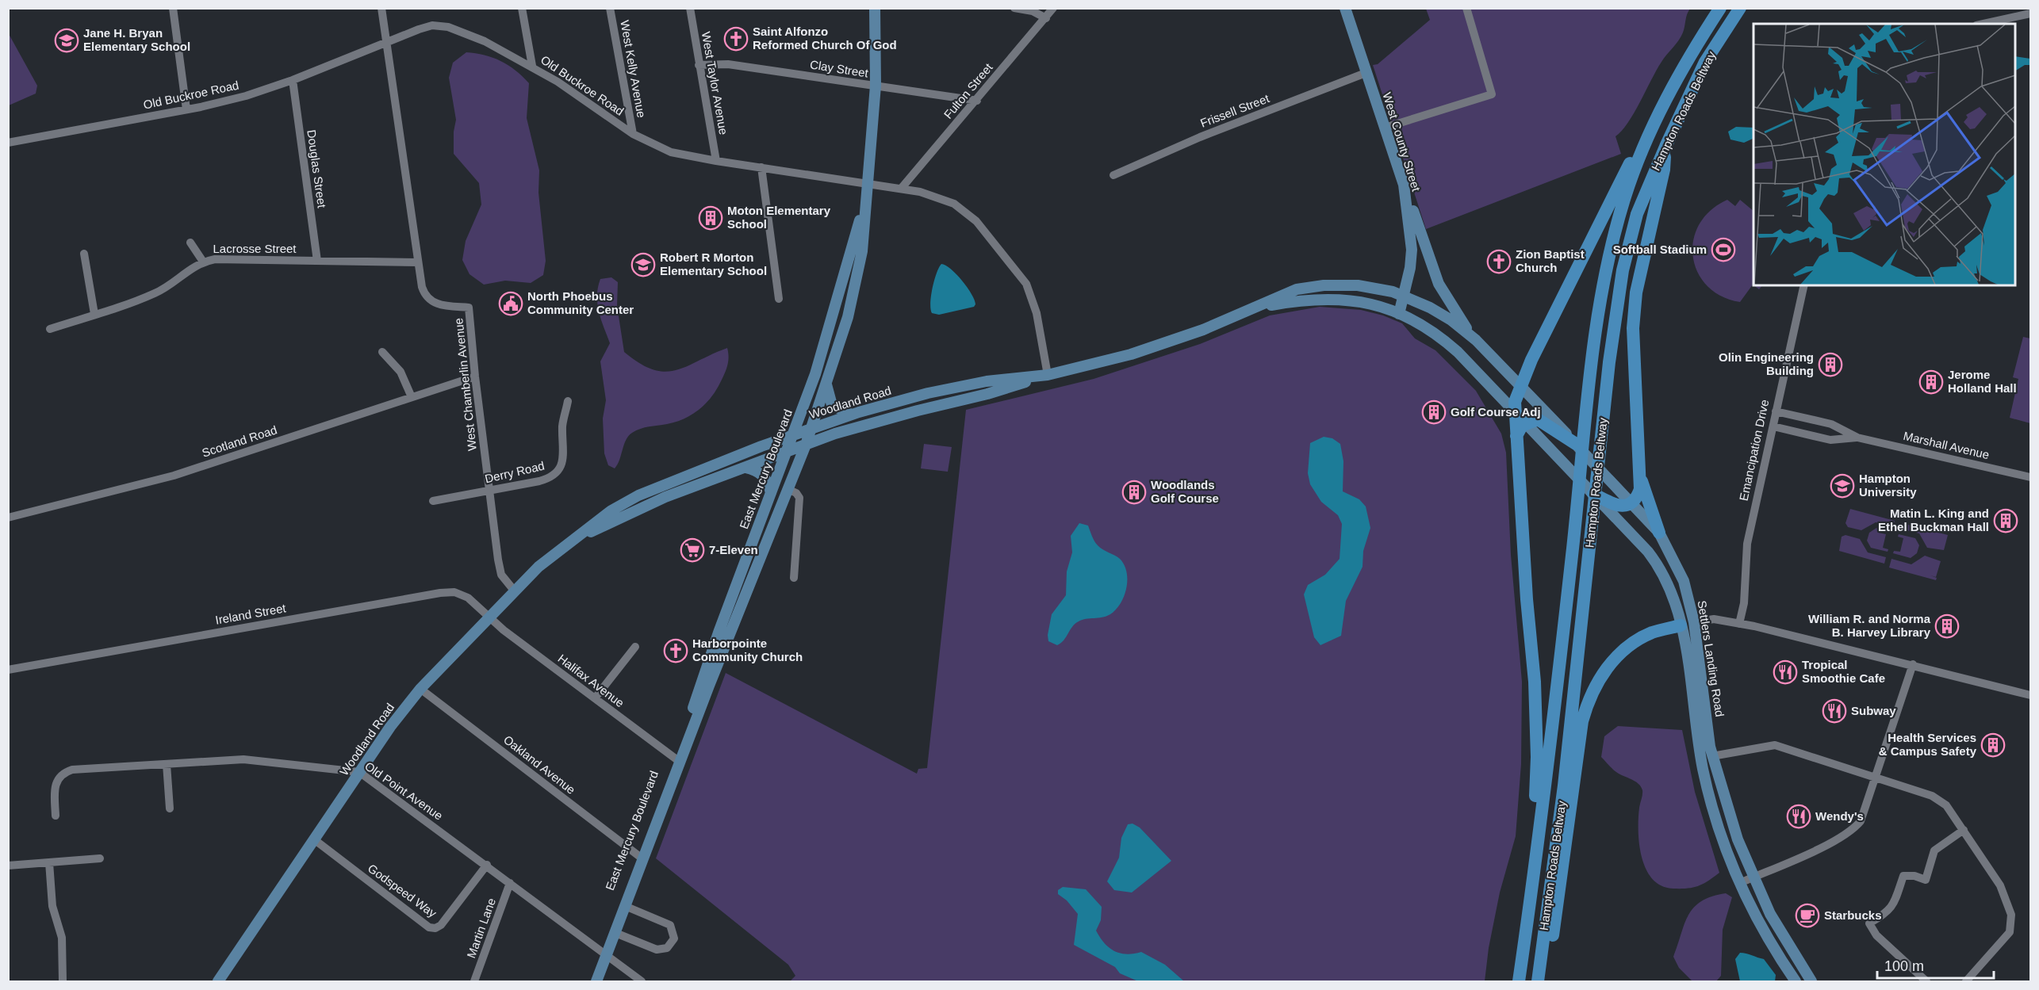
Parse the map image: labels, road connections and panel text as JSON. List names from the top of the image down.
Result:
{
  "streets": {
    "highway": ["Hampton Roads Beltway"],
    "main road": [
      "West County Street",
      "Woodland Road",
      "East Mercury Boulevard",
      "Settlers Landing Road"
    ],
    "street": [
      "West Kelly Avenue",
      "Clay Street",
      "West Taylor Avenue",
      "Old Buckroe Road",
      "Fulton Street",
      "Frissell Street",
      "Douglas Street",
      "Lacrosse Street",
      "West Chamberlin Avenue",
      "Scotland Road",
      "Marshall Avenue",
      "Emancipation Drive",
      "Derry Road",
      "Ireland Street",
      "Halifax Avenue",
      "Oakland Avenue",
      "Old Point Avenue",
      "Godspeed Way",
      "Martin Lane"
    ]
  },
  "crossings": [
    ["West Kelly Avenue", "Old Buckroe Road"],
    ["Clay Street", "West Taylor Avenue"],
    ["Clay Street", "Fulton Street"],
    ["Clay Street", "East Mercury Boulevard"],
    ["West Taylor Avenue", "Old Buckroe Road"],
    ["Old Buckroe Road", "Fulton Street"],
    ["Old Buckroe Road", "Douglas Street"],
    ["Old Buckroe Road", "West Chamberlin Avenue"],
    ["Old Buckroe Road", "Woodland Road"],
    ["Old Buckroe Road", "East Mercury Boulevard"],
    ["Frissell Street", "West County Street"],
    ["West County Street", "Woodland Road"],
    ["West County Street", "Settlers Landing Road"],
    ["Douglas Street", "Lacrosse Street"],
    ["Lacrosse Street", "West Chamberlin Avenue"],
    ["West Chamberlin Avenue", "Woodland Road"],
    ["West Chamberlin Avenue", "Scotland Road"],
    ["West Chamberlin Avenue", "Derry Road"],
    ["Woodland Road", "East Mercury Boulevard"],
    ["Woodland Road", "Ireland Street"],
    ["Woodland Road", "Settlers Landing Road"],
    ["Woodland Road", "Halifax Avenue"],
    ["Woodland Road", "Oakland Avenue"],
    ["Woodland Road", "Old Point Avenue"],
    ["Woodland Road", "Godspeed Way"],
    ["Marshall Avenue", "Emancipation Drive"],
    ["East Mercury Boulevard", "Halifax Avenue"],
    ["East Mercury Boulevard", "Oakland Avenue"],
    ["East Mercury Boulevard", "Old Point Avenue"],
    ["Ireland Street", "Halifax Avenue"],
    ["Old Point Avenue", "Godspeed Way"],
    ["Old Point Avenue", "Martin Lane"]
  ],
  "places": {
    "church": ["Saint Alfonzo Reformed Church Of God", "Zion Baptist Church", "Harborpointe Community Church"],
    "school or university": ["Jane H. Bryan Elementary School", "Robert R Morton Elementary School", "Hampton University"],
    "building": [
      "Moton Elementary School",
      "Olin Engineering Building",
      "Jerome Holland Hall",
      "Golf Course Adj",
      "Woodlands Golf Course",
      "Matin L. King and Ethel Buckman Hall",
      "William R. and Norma B. Harvey Library",
      "Health Services & Campus Safety"
    ],
    "sports": ["Softball Stadium"],
    "public building": ["North Phoebus Community Center"],
    "supermarket": ["7-Eleven"],
    "restaurant": ["Tropical Smoothie Cafe", "Subway", "Wendy's"],
    "cafe": ["Starbucks"]
  },
  "scale_bar": "100 m"
}
